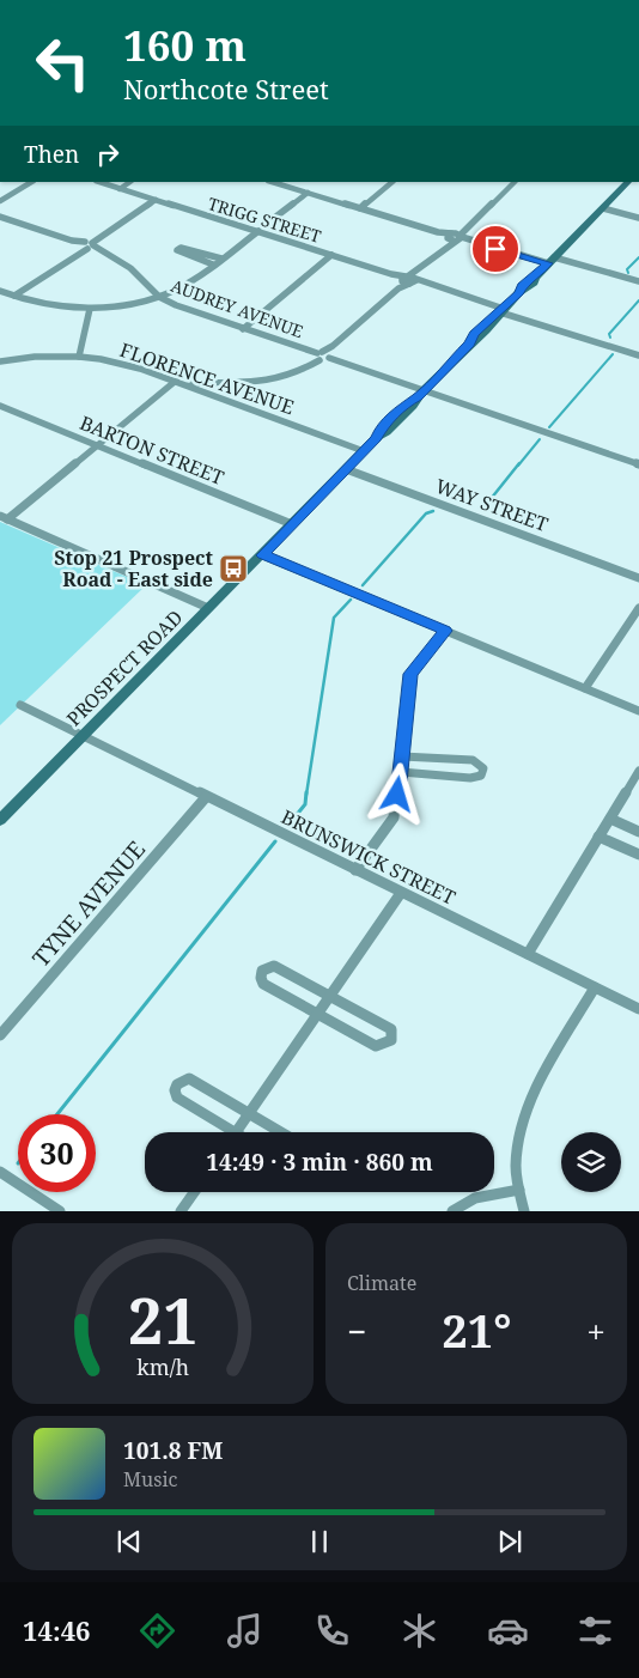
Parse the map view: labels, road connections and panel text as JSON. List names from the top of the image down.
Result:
{
  "streets": {
    "main road": ["PROSPECT ROAD"],
    "street": [
      "TRIGG STREET",
      "AUDREY AVENUE",
      "FLORENCE AVENUE",
      "BARTON STREET",
      "WAY STREET",
      "BRUNSWICK STREET",
      "TYNE AVENUE"
    ]
  },
  "crossings": [
    ["TRIGG STREET", "PROSPECT ROAD"],
    ["AUDREY AVENUE", "PROSPECT ROAD"],
    ["FLORENCE AVENUE", "PROSPECT ROAD"],
    ["BARTON STREET", "PROSPECT ROAD"],
    ["WAY STREET", "PROSPECT ROAD"],
    ["PROSPECT ROAD", "BRUNSWICK STREET"],
    ["BRUNSWICK STREET", "TYNE AVENUE"]
  ],
  "places": {
    "bus stop": ["Stop 21 Prospect Road - East side"]
  },
  "page": {
    "turn": ["160 m", "Northcote Street"],
    "then": "Then",
    "limit": "30",
    "trip": "14:49 · 3 min · 860 m",
    "tile": "Climate",
    "heat": ["−", "21°", "+"],
    "song": ["101.8 FM", "Music"],
    "tabs": "14:46",
    "gauge": ["21", "km/h"]
  }
}
